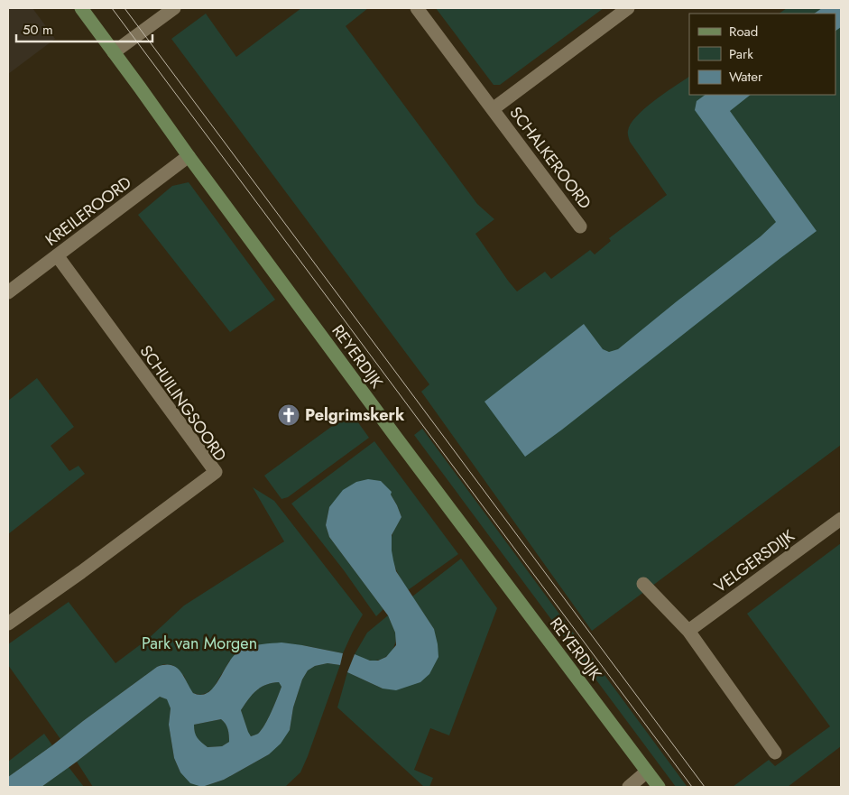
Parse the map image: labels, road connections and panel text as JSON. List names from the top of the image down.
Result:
{
  "streets": {
    "street": [
      "SCHALKEROORD",
      "KREILEROORD",
      "REYERDIJK",
      "SCHUILINGSOORD",
      "VELGERSDIJK"
    ]
  },
  "crossings": [
    ["KREILEROORD", "REYERDIJK"],
    ["KREILEROORD", "SCHUILINGSOORD"]
  ],
  "parks": ["Park van Morgen"],
  "places": {
    "church": ["Pelgrimskerk"]
  },
  "legend": ["Road", "Park", "Water"],
  "scale_bar": "50 m"
}
